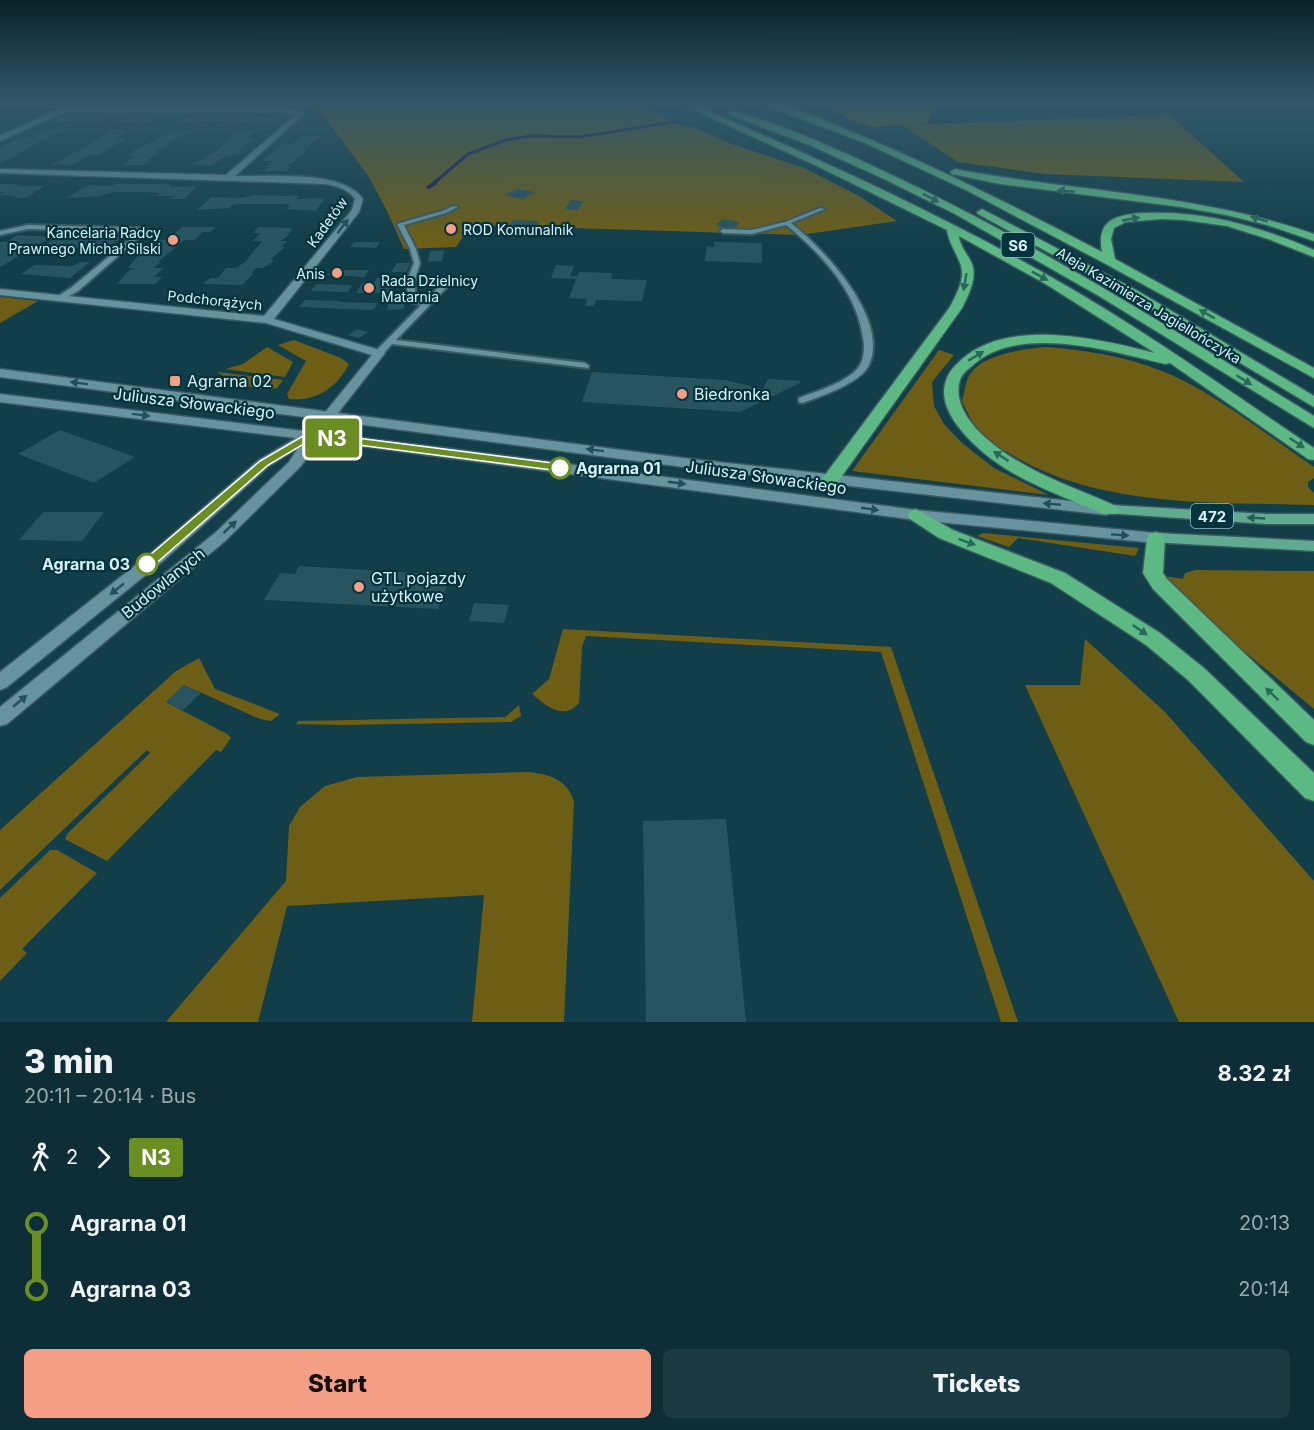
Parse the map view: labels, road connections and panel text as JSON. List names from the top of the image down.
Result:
{
  "streets": {
    "highway": ["S6", "Aleja Kazimierza Jagiellończyka"],
    "main road": [
      "Kadetów",
      "Podchorążych",
      "Juliusza Słowackiego",
      "472",
      "Budowlanych"
    ]
  },
  "crossings": [
    ["Kadetów", "Podchorążych"],
    ["Juliusza Słowackiego", "Budowlanych"]
  ],
  "places": {
    "other": [
      "ROD Komunalnik",
      "Kancelaria Radcy Prawnego Michał Silski",
      "Anis",
      "Rada Dzielnicy Matarnia",
      "Biedronka",
      "Agrarna 01",
      "Agrarna 03",
      "GTL pojazdy użytkowe"
    ],
    "transit": ["Agrarna 02"]
  },
  "lines": ["bus line N3"],
  "page": {
    "on_map": "N3",
    "heading": ["3 min", "20:11 – 20:14 · Bus", "8.32 zł"],
    "legs": ["2", "N3"],
    "list": [
      {
        "name": "Agrarna 01",
        "value": "20:13"
      },
      {
        "name": "Agrarna 03",
        "value": "20:14"
      }
    ],
    "buttons": ["Start", "Tickets"]
  }
}
